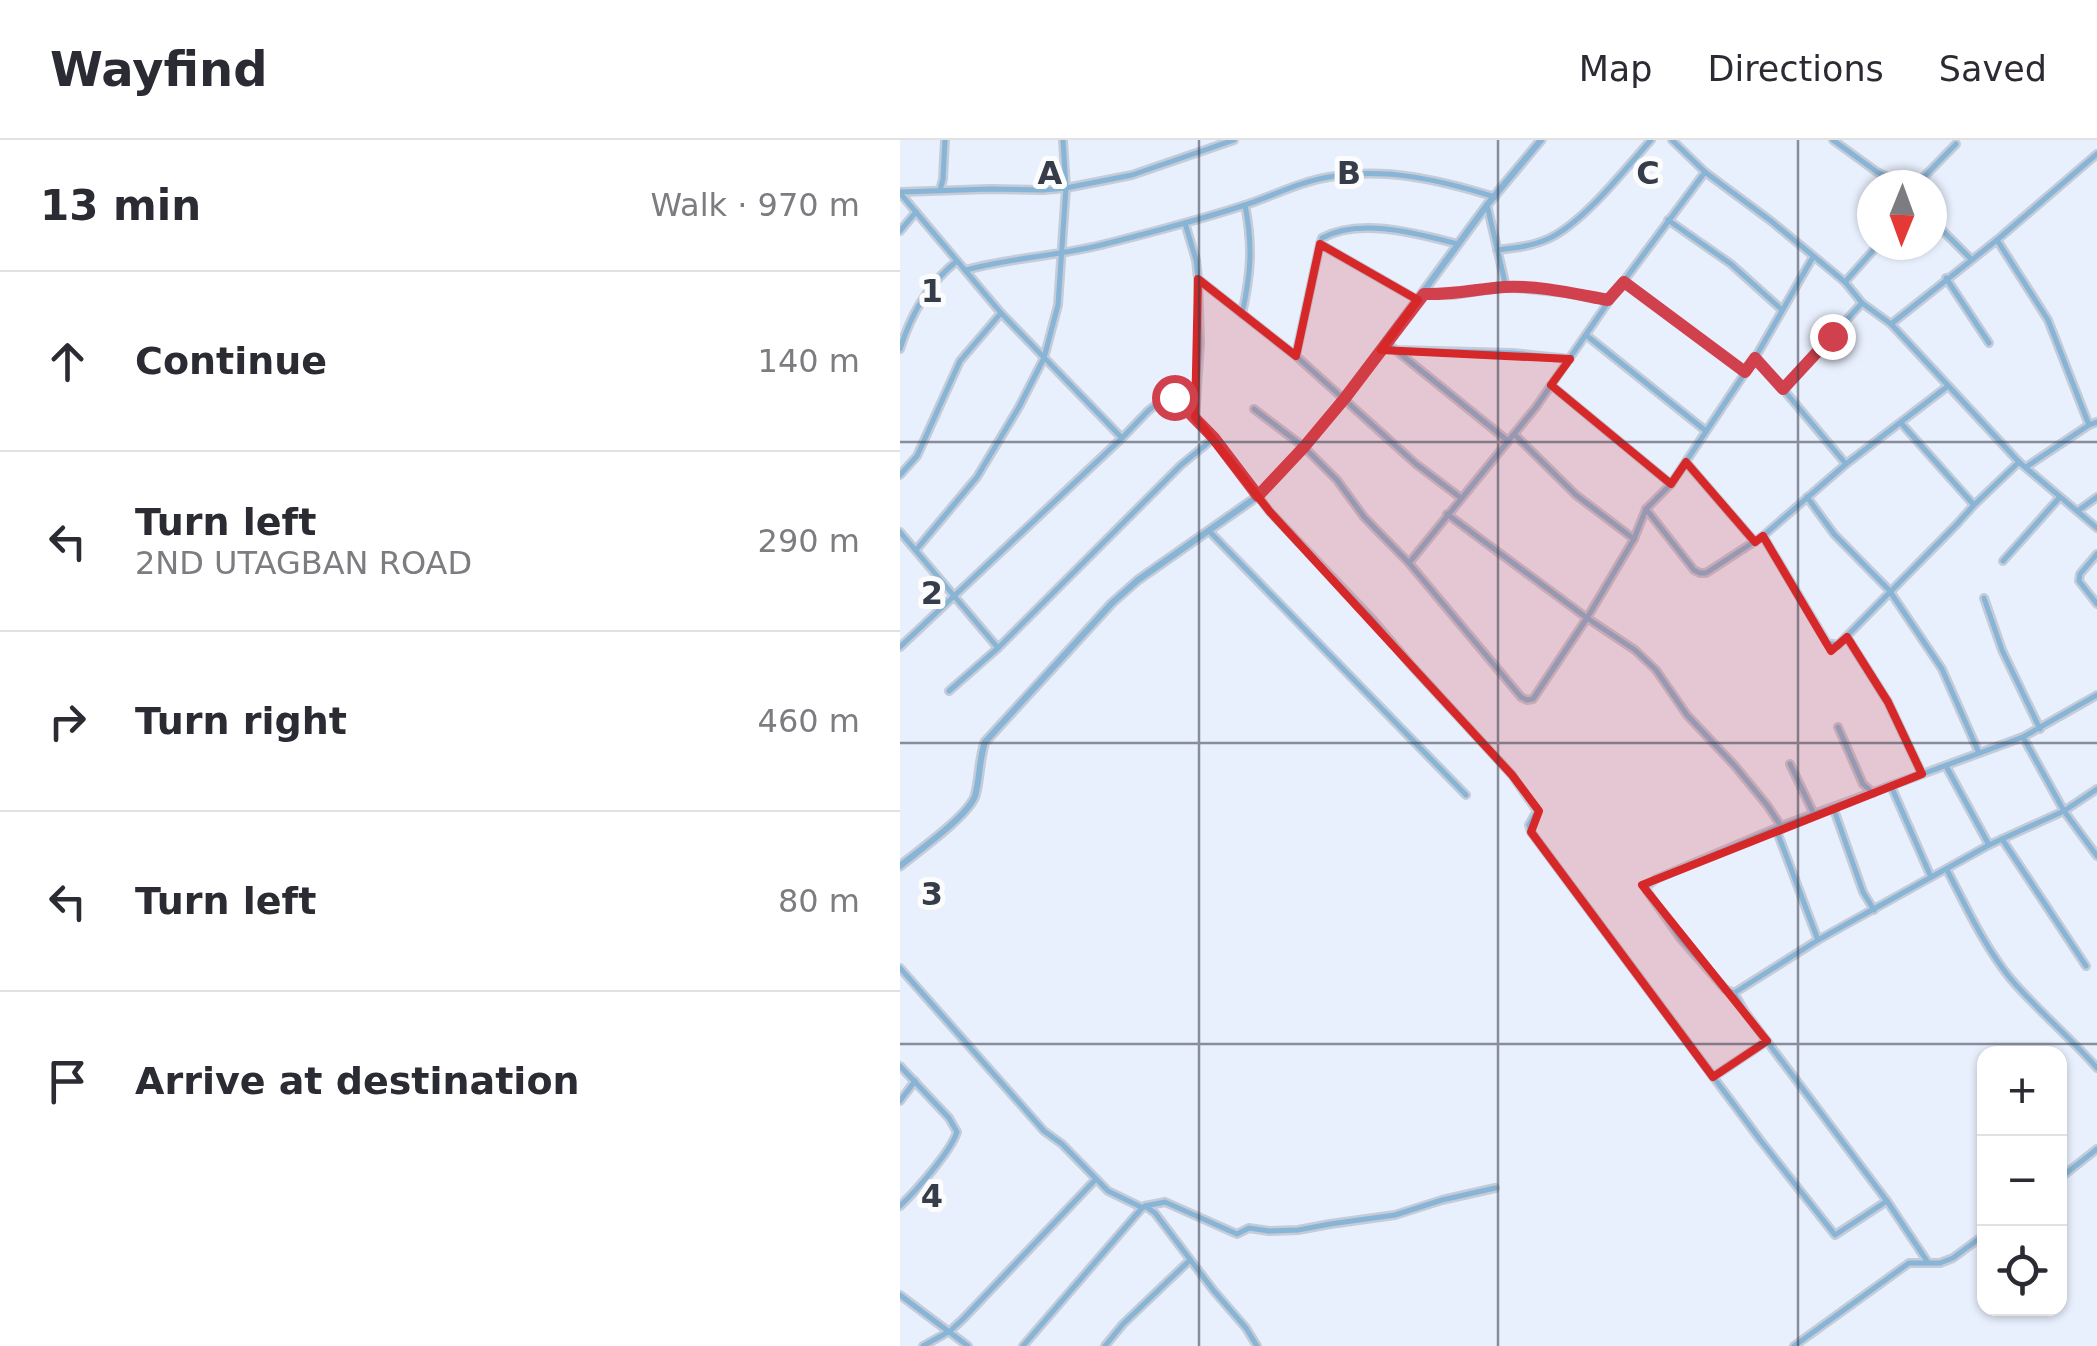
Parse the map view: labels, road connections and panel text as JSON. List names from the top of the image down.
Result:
{
  "north": "bottom",
  "page": {
    "header": "Wayfind",
    "nav": ["Map", "Directions", "Saved"],
    "heading": ["13 min", "Walk · 970 m"],
    "list": [
      ["Continue", "140 m"],
      ["Turn left", "2ND UTAGBAN ROAD", "290 m"],
      ["Turn right", "460 m"],
      ["Turn left", "80 m"],
      "Arrive at destination"
    ],
    "map_buttons": ["+", "−"]
  },
  "grid": {
    "columns": ["A", "B", "C"],
    "rows": [
      "1",
      "2",
      "3",
      "4"
    ]
  }
}
